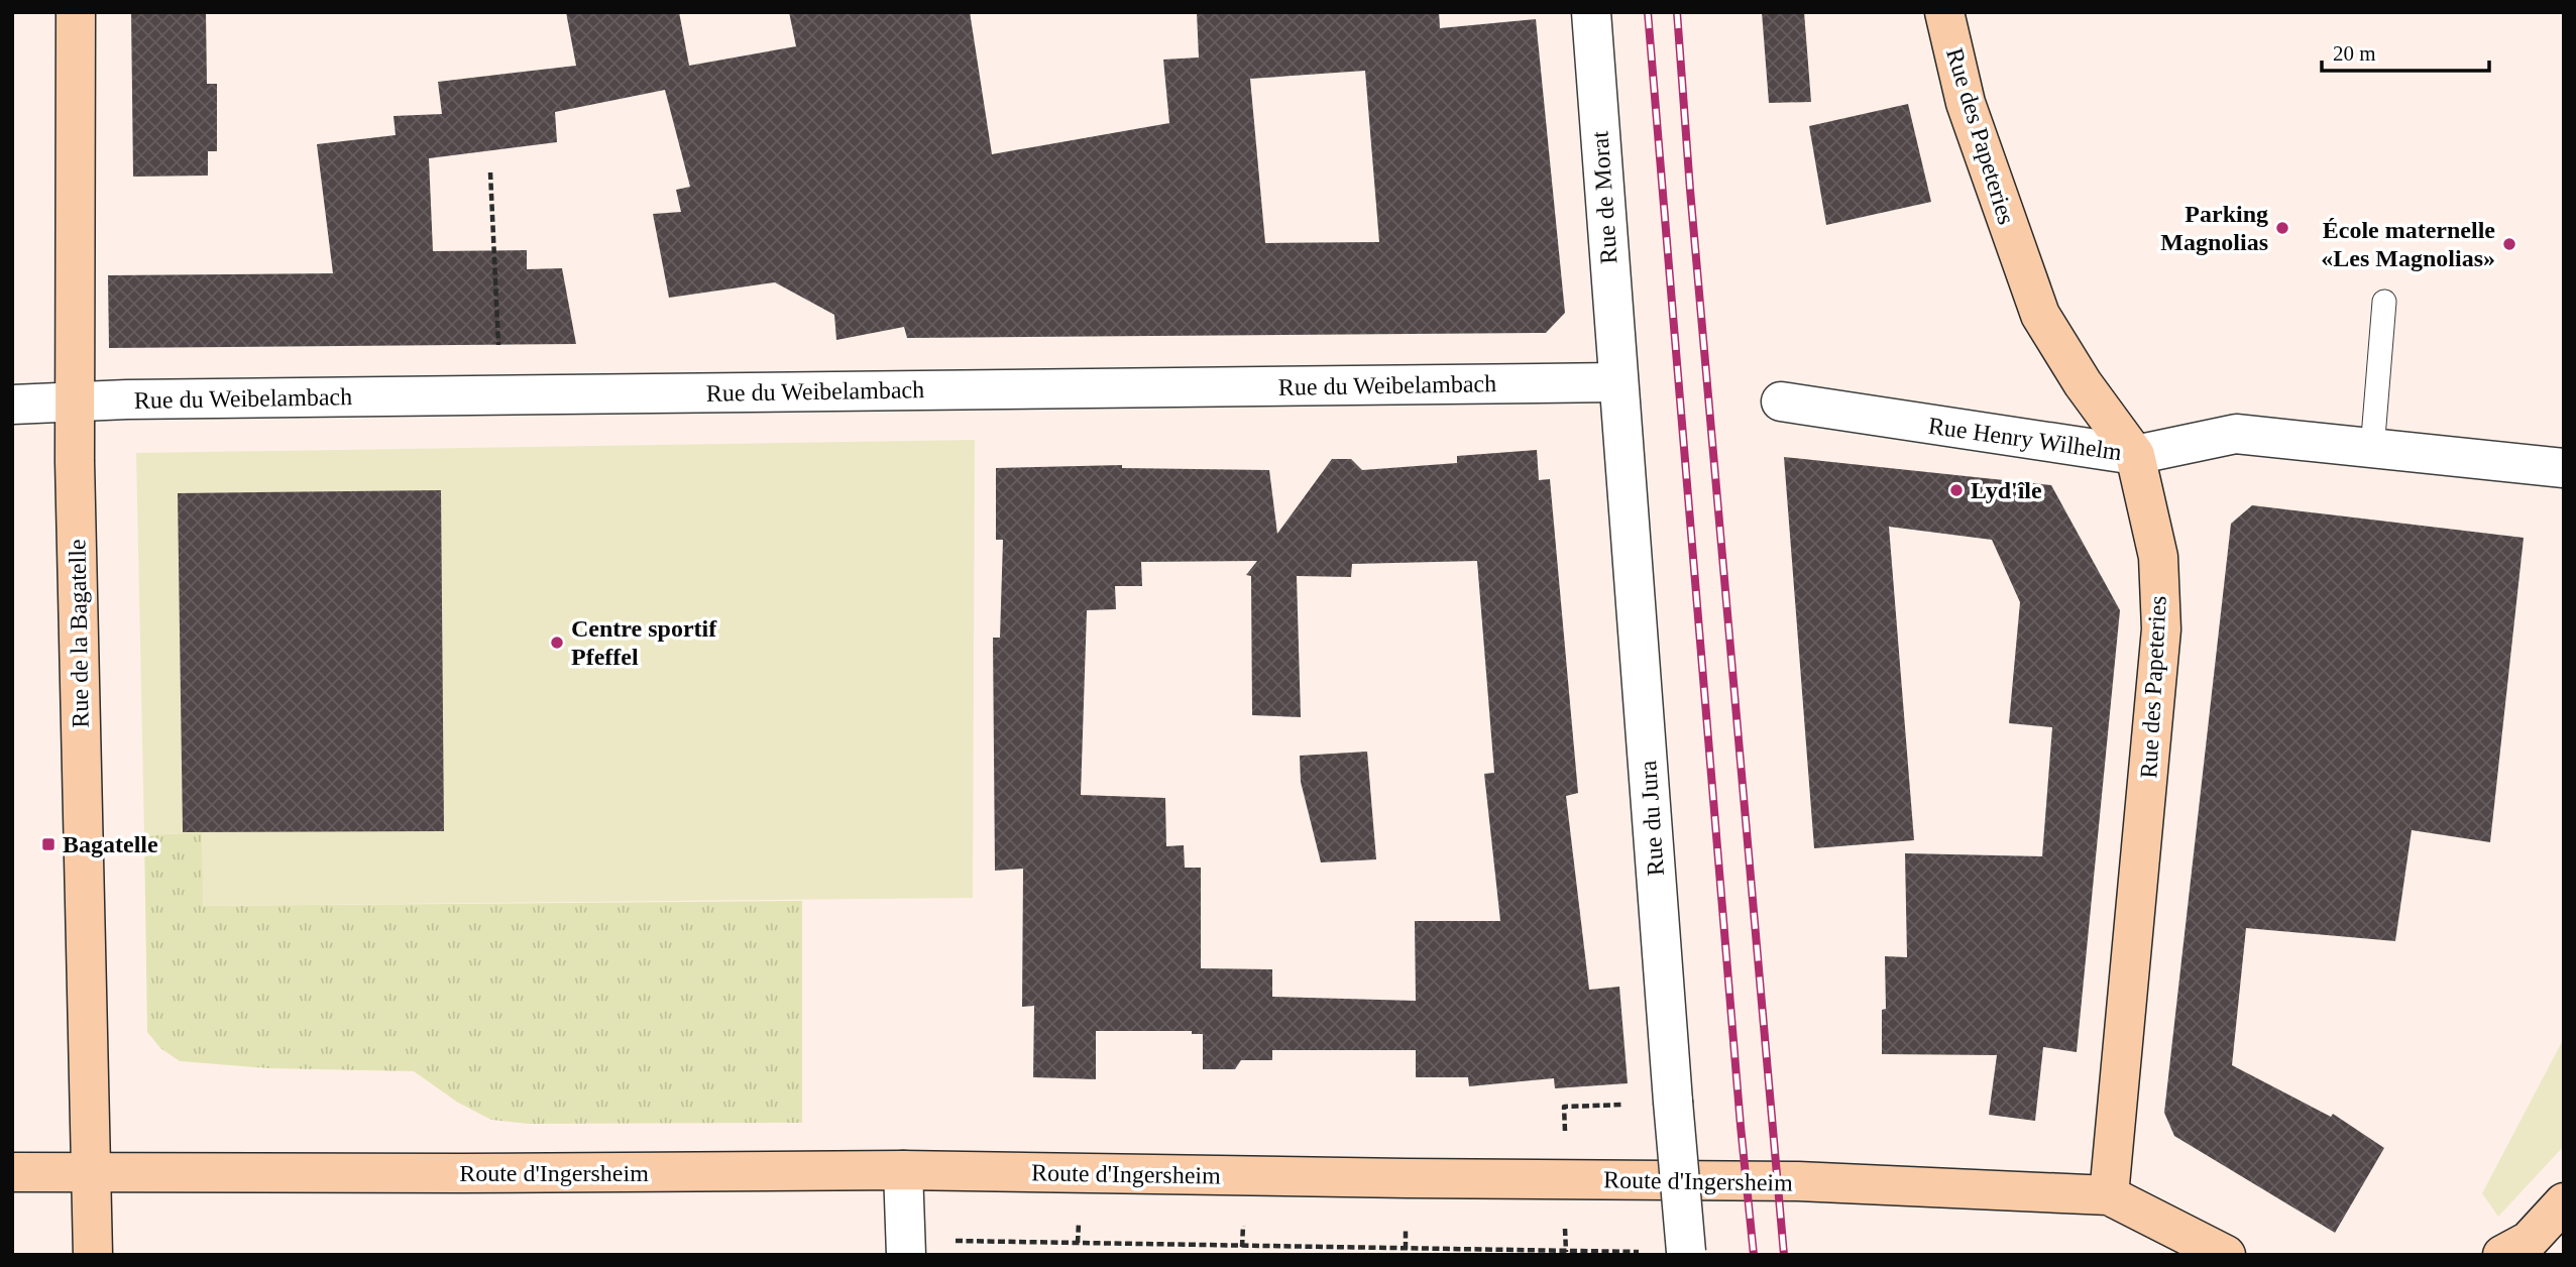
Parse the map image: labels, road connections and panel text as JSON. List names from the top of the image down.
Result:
{
  "streets": {
    "street": [
      "Rue des Papeteries",
      "Rue de Morat",
      "Rue du Weibelambach",
      "Rue Henry Wilhelm",
      "Rue de la Bagatelle",
      "Rue du Jura",
      "Route d'Ingersheim"
    ]
  },
  "crossings": [
    ["Rue des Papeteries", "Rue Henry Wilhelm"],
    ["Rue des Papeteries", "Route d'Ingersheim"],
    ["Rue de Morat", "Rue du Weibelambach"],
    ["Rue de Morat", "Rue du Jura"],
    ["Rue du Weibelambach", "Rue de la Bagatelle"],
    ["Rue du Weibelambach", "Rue du Jura"],
    ["Rue de la Bagatelle", "Route d'Ingersheim"]
  ],
  "places": {
    "other": [
      "Parking Magnolias",
      "École maternelle «Les Magnolias»",
      "Lyd'île",
      "Centre sportif Pfeffel"
    ],
    "transit": ["Bagatelle"]
  },
  "scale_bar": "20 m"
}
